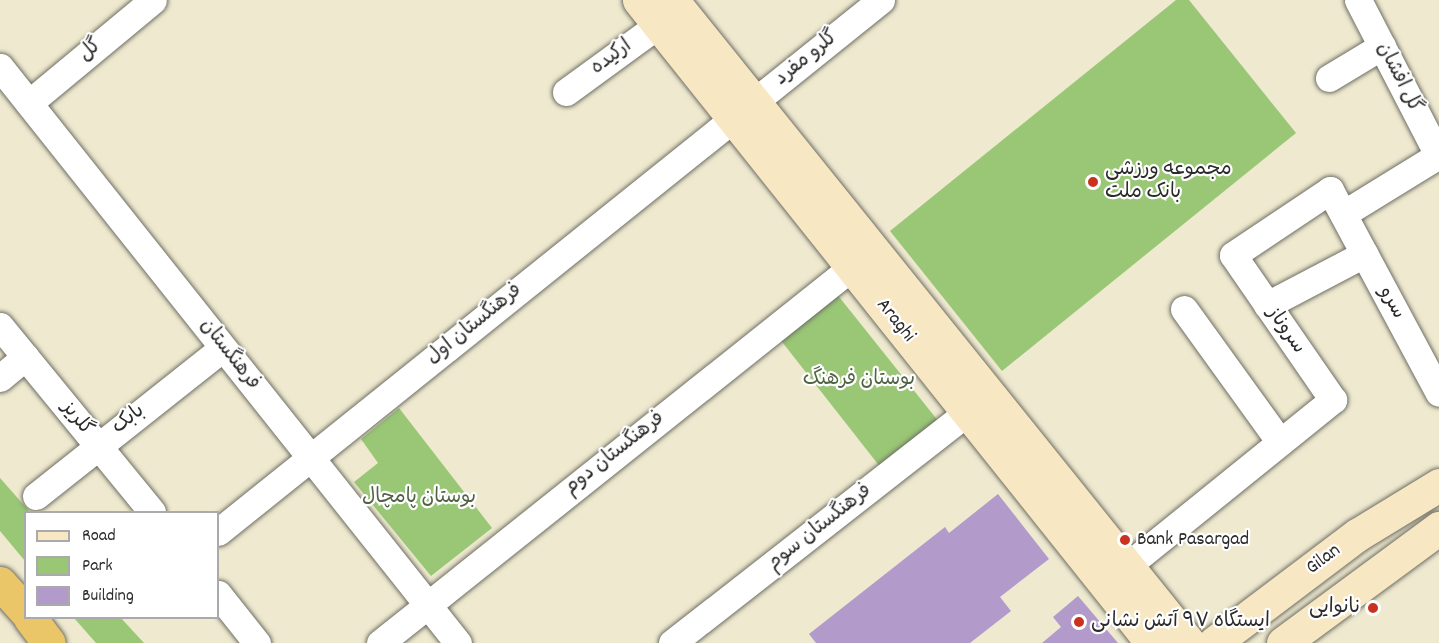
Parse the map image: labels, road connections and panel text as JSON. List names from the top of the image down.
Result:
{
  "streets": {
    "main road": ["Araghi", "Gilan"],
    "street": [
      "گل",
      "ارکیده",
      "گلرو مفرد",
      "گل افشان",
      "سرو",
      "فرهنگستان اول",
      "سروناز",
      "فرهنگستان",
      "گلریز",
      "بابک",
      "فرهنگستان دوم",
      "فرهنگستان سوم"
    ]
  },
  "crossings": [
    ["گل", "فرهنگستان"],
    ["ارکیده", "Araghi"],
    ["گلرو مفرد", "Araghi"],
    ["گلرو مفرد", "فرهنگستان اول"],
    ["سرو", "سروناز"],
    ["Araghi", "فرهنگستان اول"],
    ["Araghi", "سروناز"],
    ["Araghi", "فرهنگستان دوم"],
    ["Araghi", "فرهنگستان سوم"],
    ["فرهنگستان اول", "فرهنگستان"],
    ["فرهنگستان", "بابک"],
    ["فرهنگستان", "فرهنگستان دوم"],
    ["گلریز", "بابک"]
  ],
  "parks": ["بوستان فرهنگ", "بوستان پامچال"],
  "places": [
    "مجموعه ورزشی بانک ملت",
    "Bank Pasargad",
    "نانوایی",
    "ایستگاه ۹۷ آتش نشانی"
  ],
  "legend": ["Road", "Park", "Building"]
}
